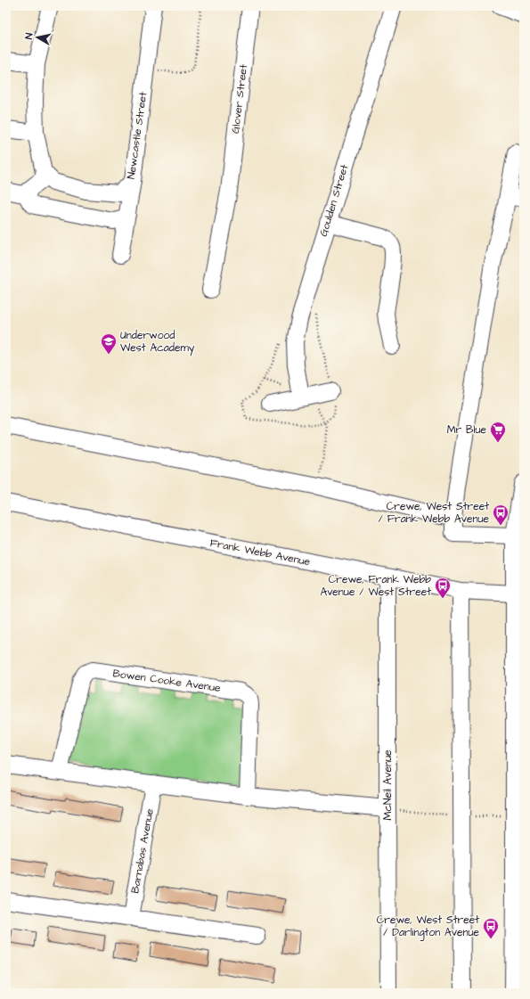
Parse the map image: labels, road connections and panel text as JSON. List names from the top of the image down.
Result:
{
  "streets": {
    "street": [
      "Glover Street",
      "Newcastle Street",
      "Goulden Street",
      "Frank Webb Avenue",
      "Bowen Cooke Avenue",
      "McNeil Avenue",
      "Barnabas Avenue"
    ]
  },
  "crossings": [
    ["Frank Webb Avenue", "McNeil Avenue"]
  ],
  "places": {
    "school or university": ["Underwood West Academy"],
    "supermarket": ["Mr Blue"],
    "bus stop": ["Crewe, West Street / Frank Webb Avenue", "Crewe, Frank Webb Avenue / West Street", "Crewe, West Street / Darlington Avenue"]
  },
  "north": "left"
}
